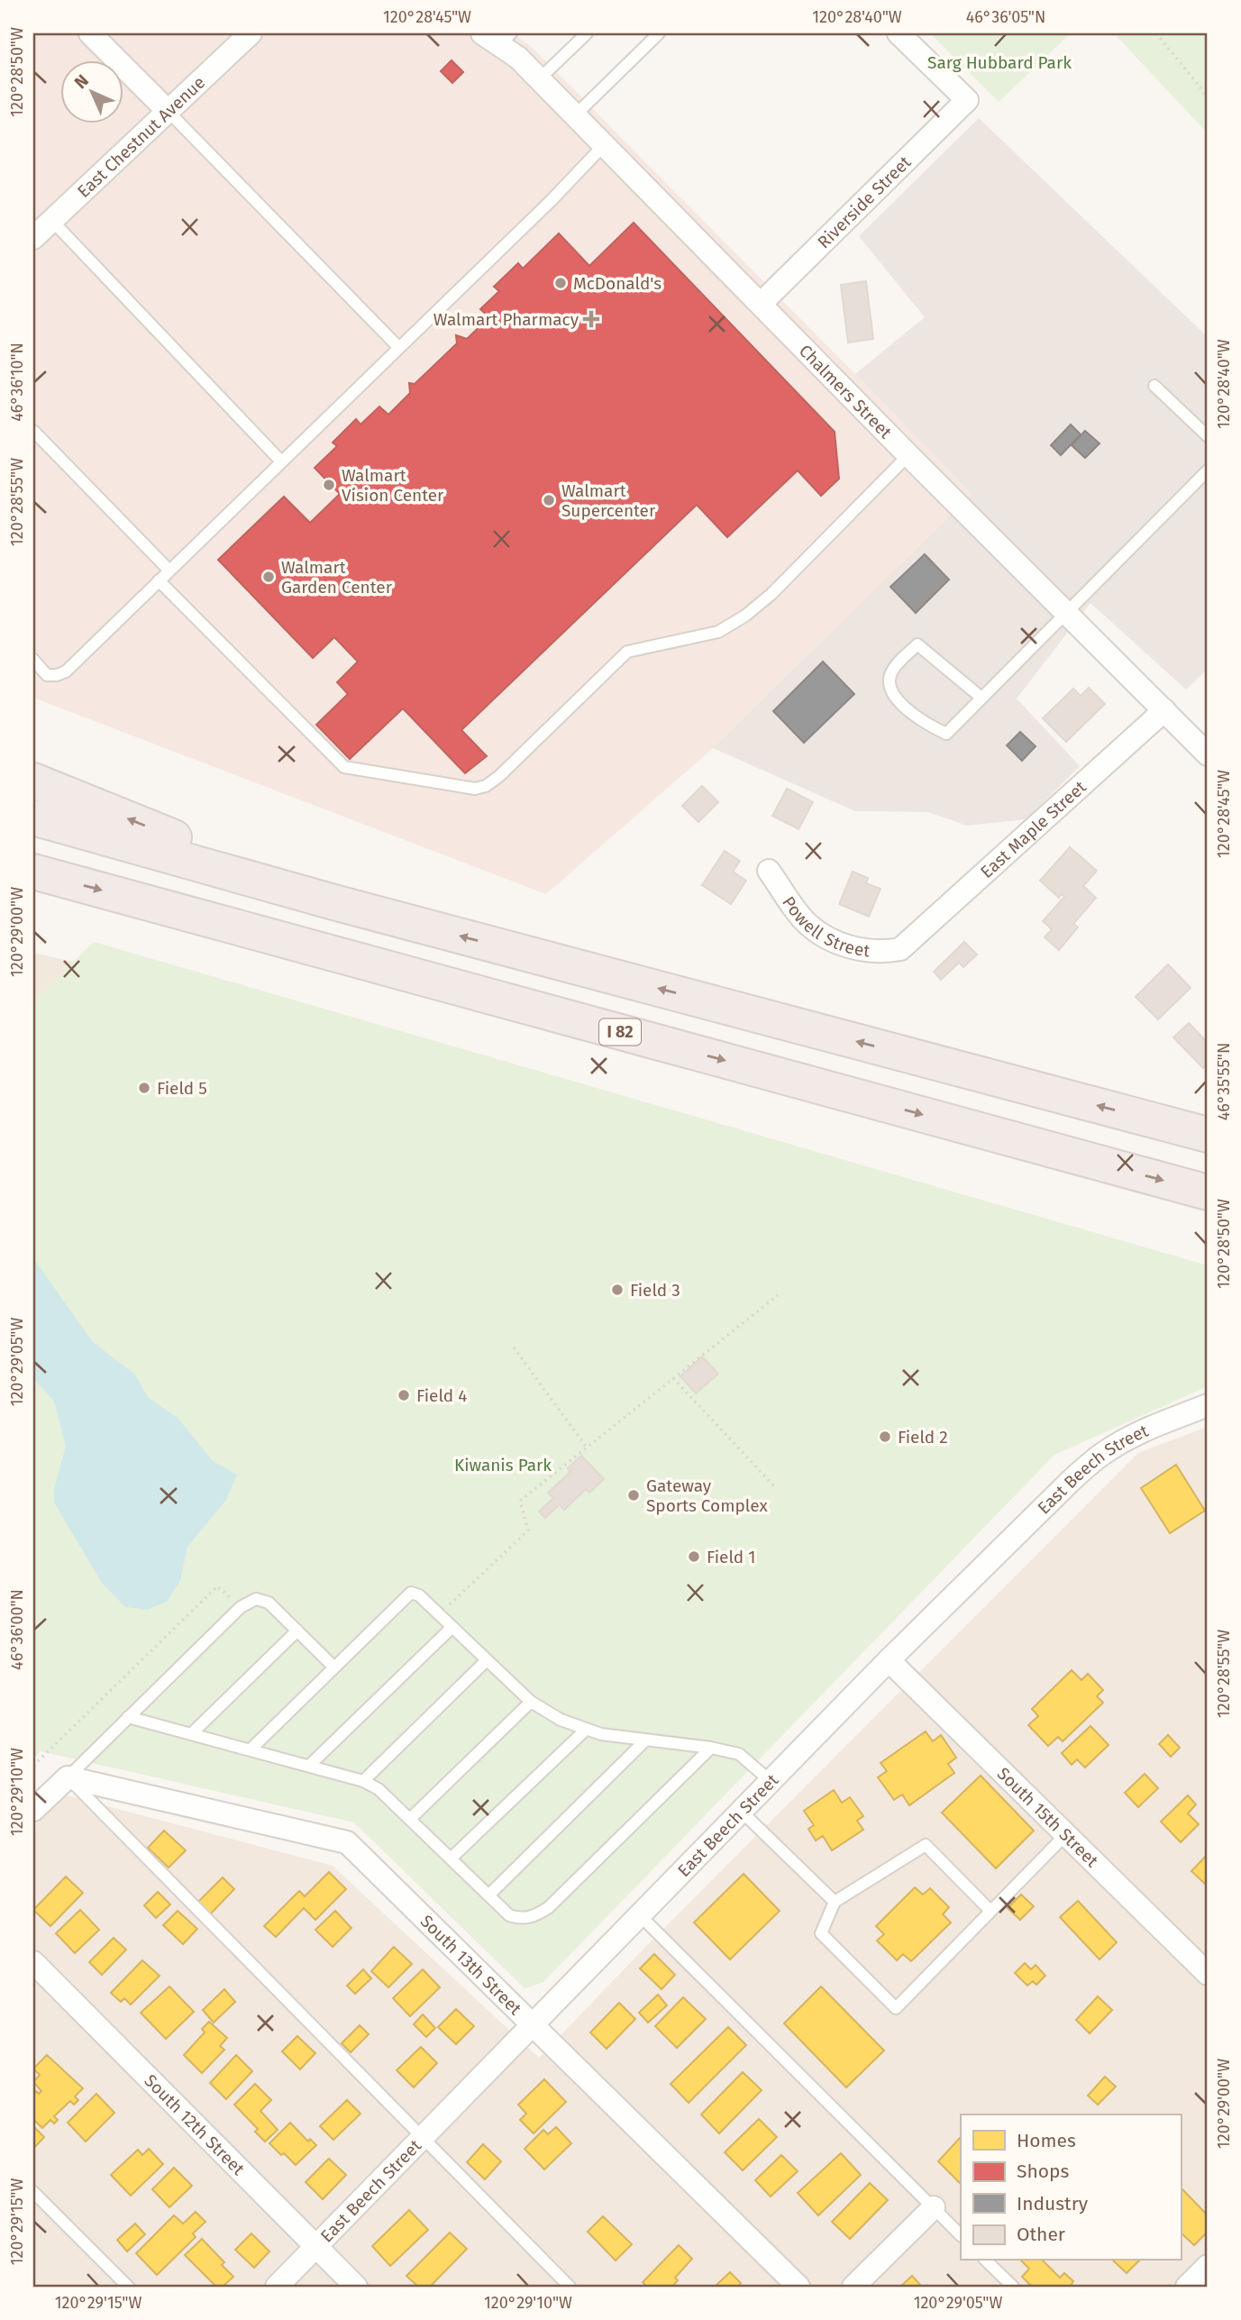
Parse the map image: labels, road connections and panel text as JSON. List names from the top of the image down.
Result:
{
  "streets": {
    "highway": ["I 82"],
    "street": [
      "East Chestnut Avenue",
      "Riverside Street",
      "Chalmers Street",
      "East Maple Street",
      "Powell Street",
      "East Beech Street",
      "South 15th Street",
      "South 13th Street",
      "South 12th Street"
    ]
  },
  "crossings": [
    ["Riverside Street", "Chalmers Street"],
    ["Chalmers Street", "East Maple Street"],
    ["East Maple Street", "Powell Street"],
    ["East Beech Street", "South 15th Street"],
    ["East Beech Street", "South 13th Street"],
    ["East Beech Street", "South 12th Street"]
  ],
  "parks": ["Sarg Hubbard Park", "Kiwanis Park"],
  "places": {
    "other": [
      "McDonald's",
      "Walmart Vision Center",
      "Walmart Supercenter",
      "Walmart Garden Center",
      "Field 5",
      "Field 3",
      "Field 4",
      "Field 2",
      "Gateway Sports Complex",
      "Field 1"
    ],
    "health": ["Walmart Pharmacy"]
  },
  "legend": [
    "Homes",
    "Shops",
    "Industry",
    "Other"
  ],
  "north": "top left",
  "coordinates": [
    "120°28'45\"W",
    "120°28'40\"W",
    "46°36'05\"N",
    "120°28'50\"W",
    "46°36'10\"N",
    "120°28'55\"W",
    "120°29'00\"W",
    "46°35'55\"N",
    "120°29'05\"W",
    "46°36'00\"N",
    "120°29'10\"W",
    "120°29'15\"W"
  ]
}
